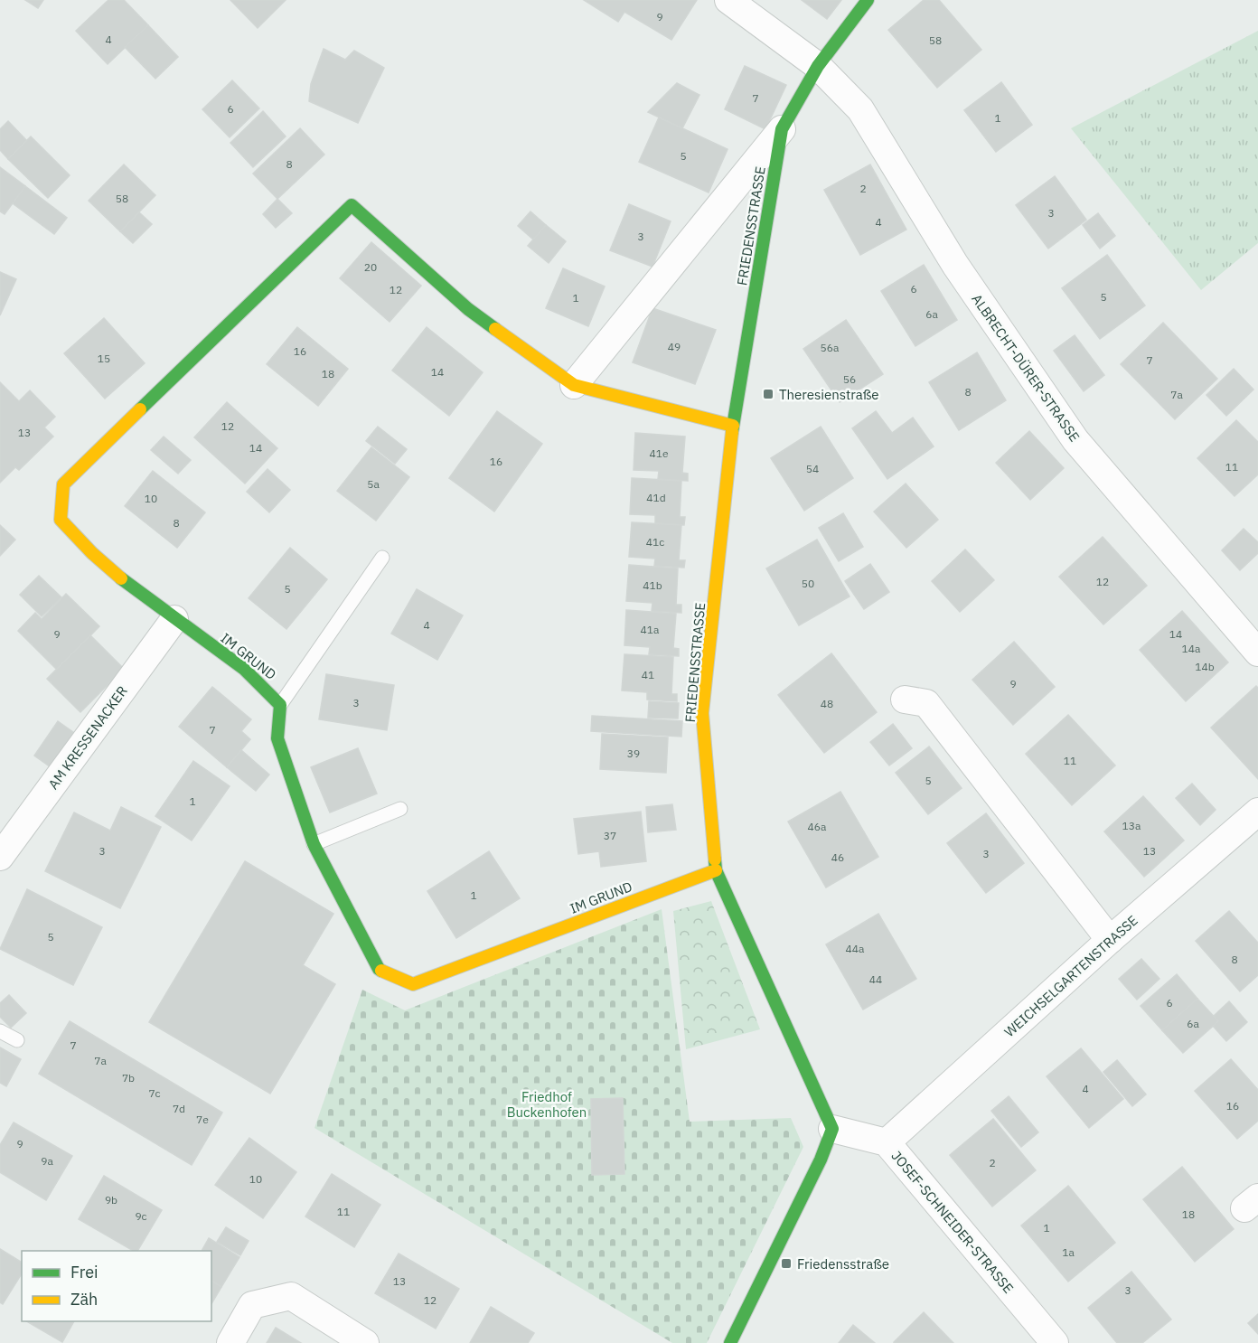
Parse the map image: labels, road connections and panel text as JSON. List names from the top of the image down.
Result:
{
  "streets": {
    "street": [
      "FRIEDENSSTRASSE",
      "ALBRECHT-DÜRER-STRASSE",
      "IM GRUND",
      "AM KRESSENACKER",
      "WEICHSELGARTENSTRASSE",
      "JOSEF-SCHNEIDER-STRASSE"
    ]
  },
  "crossings": [
    ["FRIEDENSSTRASSE", "ALBRECHT-DÜRER-STRASSE"],
    ["FRIEDENSSTRASSE", "IM GRUND"],
    ["FRIEDENSSTRASSE", "JOSEF-SCHNEIDER-STRASSE"],
    ["IM GRUND", "AM KRESSENACKER"],
    ["WEICHSELGARTENSTRASSE", "JOSEF-SCHNEIDER-STRASSE"]
  ],
  "parks": ["Friedhof Buckenhofen"],
  "places": {
    "transit": ["Theresienstraße", "Friedensstraße"]
  },
  "house_numbers": [
    "9",
    "4",
    "58",
    "7",
    "6",
    "1",
    "5",
    "8",
    "2",
    "58",
    "3",
    "4",
    "3",
    "20",
    "6",
    "12",
    "5",
    "1",
    "6a",
    "49",
    "56a",
    "16",
    "15",
    "7",
    "14",
    "18",
    "56",
    "8",
    "7a",
    "12",
    "13",
    "14",
    "41e",
    "16",
    "11",
    "54",
    "5a",
    "41d",
    "10",
    "8",
    "41c",
    "12",
    "50",
    "41b",
    "5",
    "4",
    "41a",
    "9",
    "14",
    "14a",
    "14b",
    "41",
    "9",
    "3",
    "48",
    "7",
    "39",
    "11",
    "5",
    "1",
    "13a",
    "46a",
    "37",
    "3",
    "13",
    "3",
    "46",
    "1",
    "5",
    "44a",
    "8",
    "44",
    "6",
    "6a",
    "7",
    "7a",
    "7b",
    "4",
    "7c",
    "16",
    "7d",
    "7e",
    "9",
    "9a",
    "2",
    "10",
    "9b",
    "11",
    "18",
    "9c",
    "1",
    "1a",
    "13",
    "3",
    "12"
  ],
  "legend": ["Frei", "Zäh"]
}
